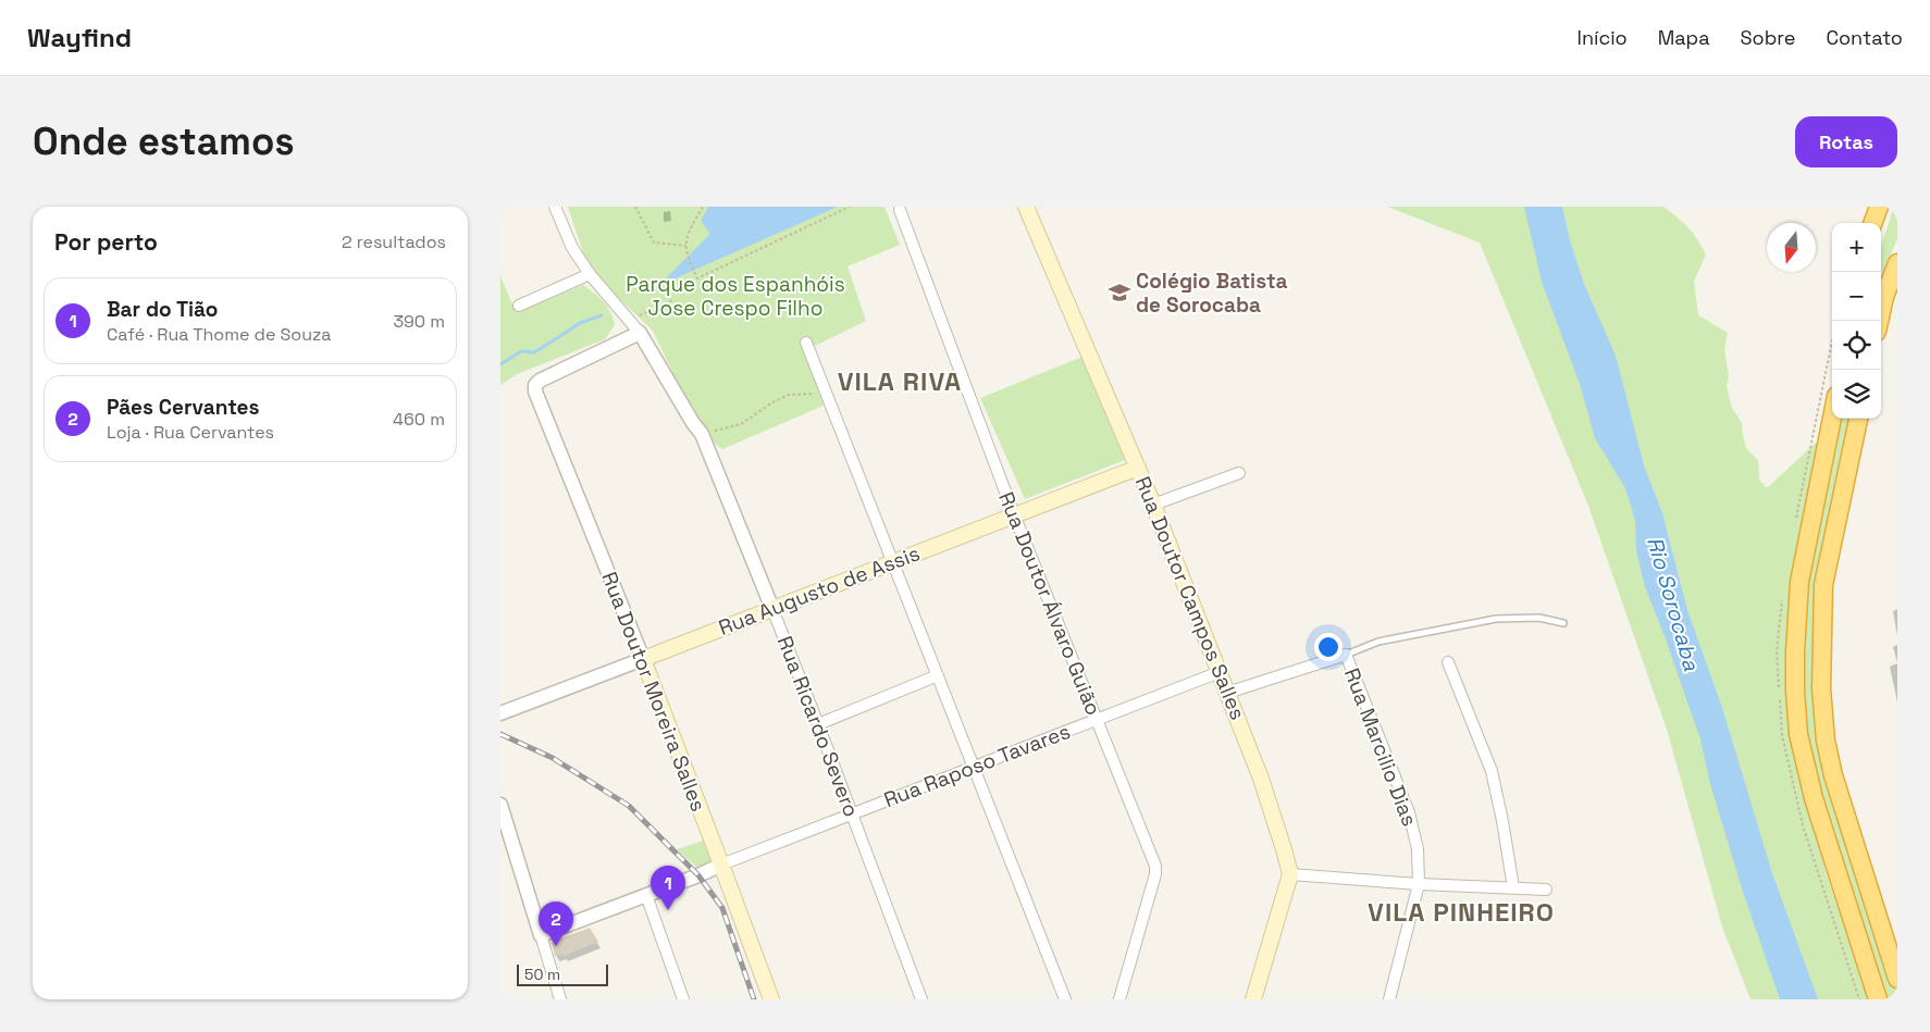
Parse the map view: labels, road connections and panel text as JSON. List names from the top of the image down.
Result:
{
  "streets": {
    "main road": ["Rua Augusto de Assis", "Rua Doutor Campos Salles", "Rua Doutor Moreira Salles"],
    "street": [
      "Rua Doutor Álvaro Guião",
      "Rua Ricardo Severo",
      "Rua Marcilio Dias",
      "Rua Raposo Tavares"
    ]
  },
  "crossings": [
    ["Rua Augusto de Assis", "Rua Doutor Campos Salles"],
    ["Rua Augusto de Assis", "Rua Doutor Álvaro Guião"],
    ["Rua Augusto de Assis", "Rua Doutor Moreira Salles"],
    ["Rua Augusto de Assis", "Rua Ricardo Severo"],
    ["Rua Doutor Campos Salles", "Rua Raposo Tavares"],
    ["Rua Doutor Álvaro Guião", "Rua Raposo Tavares"],
    ["Rua Doutor Moreira Salles", "Rua Ricardo Severo"],
    ["Rua Doutor Moreira Salles", "Rua Raposo Tavares"],
    ["Rua Ricardo Severo", "Rua Raposo Tavares"]
  ],
  "districts": ["VILA RIVA", "VILA PINHEIRO"],
  "water": ["Rio Sorocaba"],
  "parks": ["Parque dos Espanhóis Jose Crespo Filho"],
  "places": {
    "school or university": ["Colégio Batista de Sorocaba"]
  },
  "scale_bar": "50 m",
  "north": "bottom",
  "page": {
    "header": "Wayfind",
    "nav": [
      "Início",
      "Mapa",
      "Sobre",
      "Contato"
    ],
    "buttons": "Rotas",
    "title": "Onde estamos",
    "heading": ["Por perto", "2 resultados"],
    "map_buttons": ["+", "−"],
    "list": [
      {
        "mark": "1",
        "name": "Bar do Tião",
        "note": "Café · Rua Thome de Souza",
        "value": "390 m"
      },
      {
        "mark": "2",
        "name": "Pães Cervantes",
        "note": "Loja · Rua Cervantes",
        "value": "460 m"
      }
    ],
    "pins": ["1", "2"],
    "scale": "50 m"
  }
}
